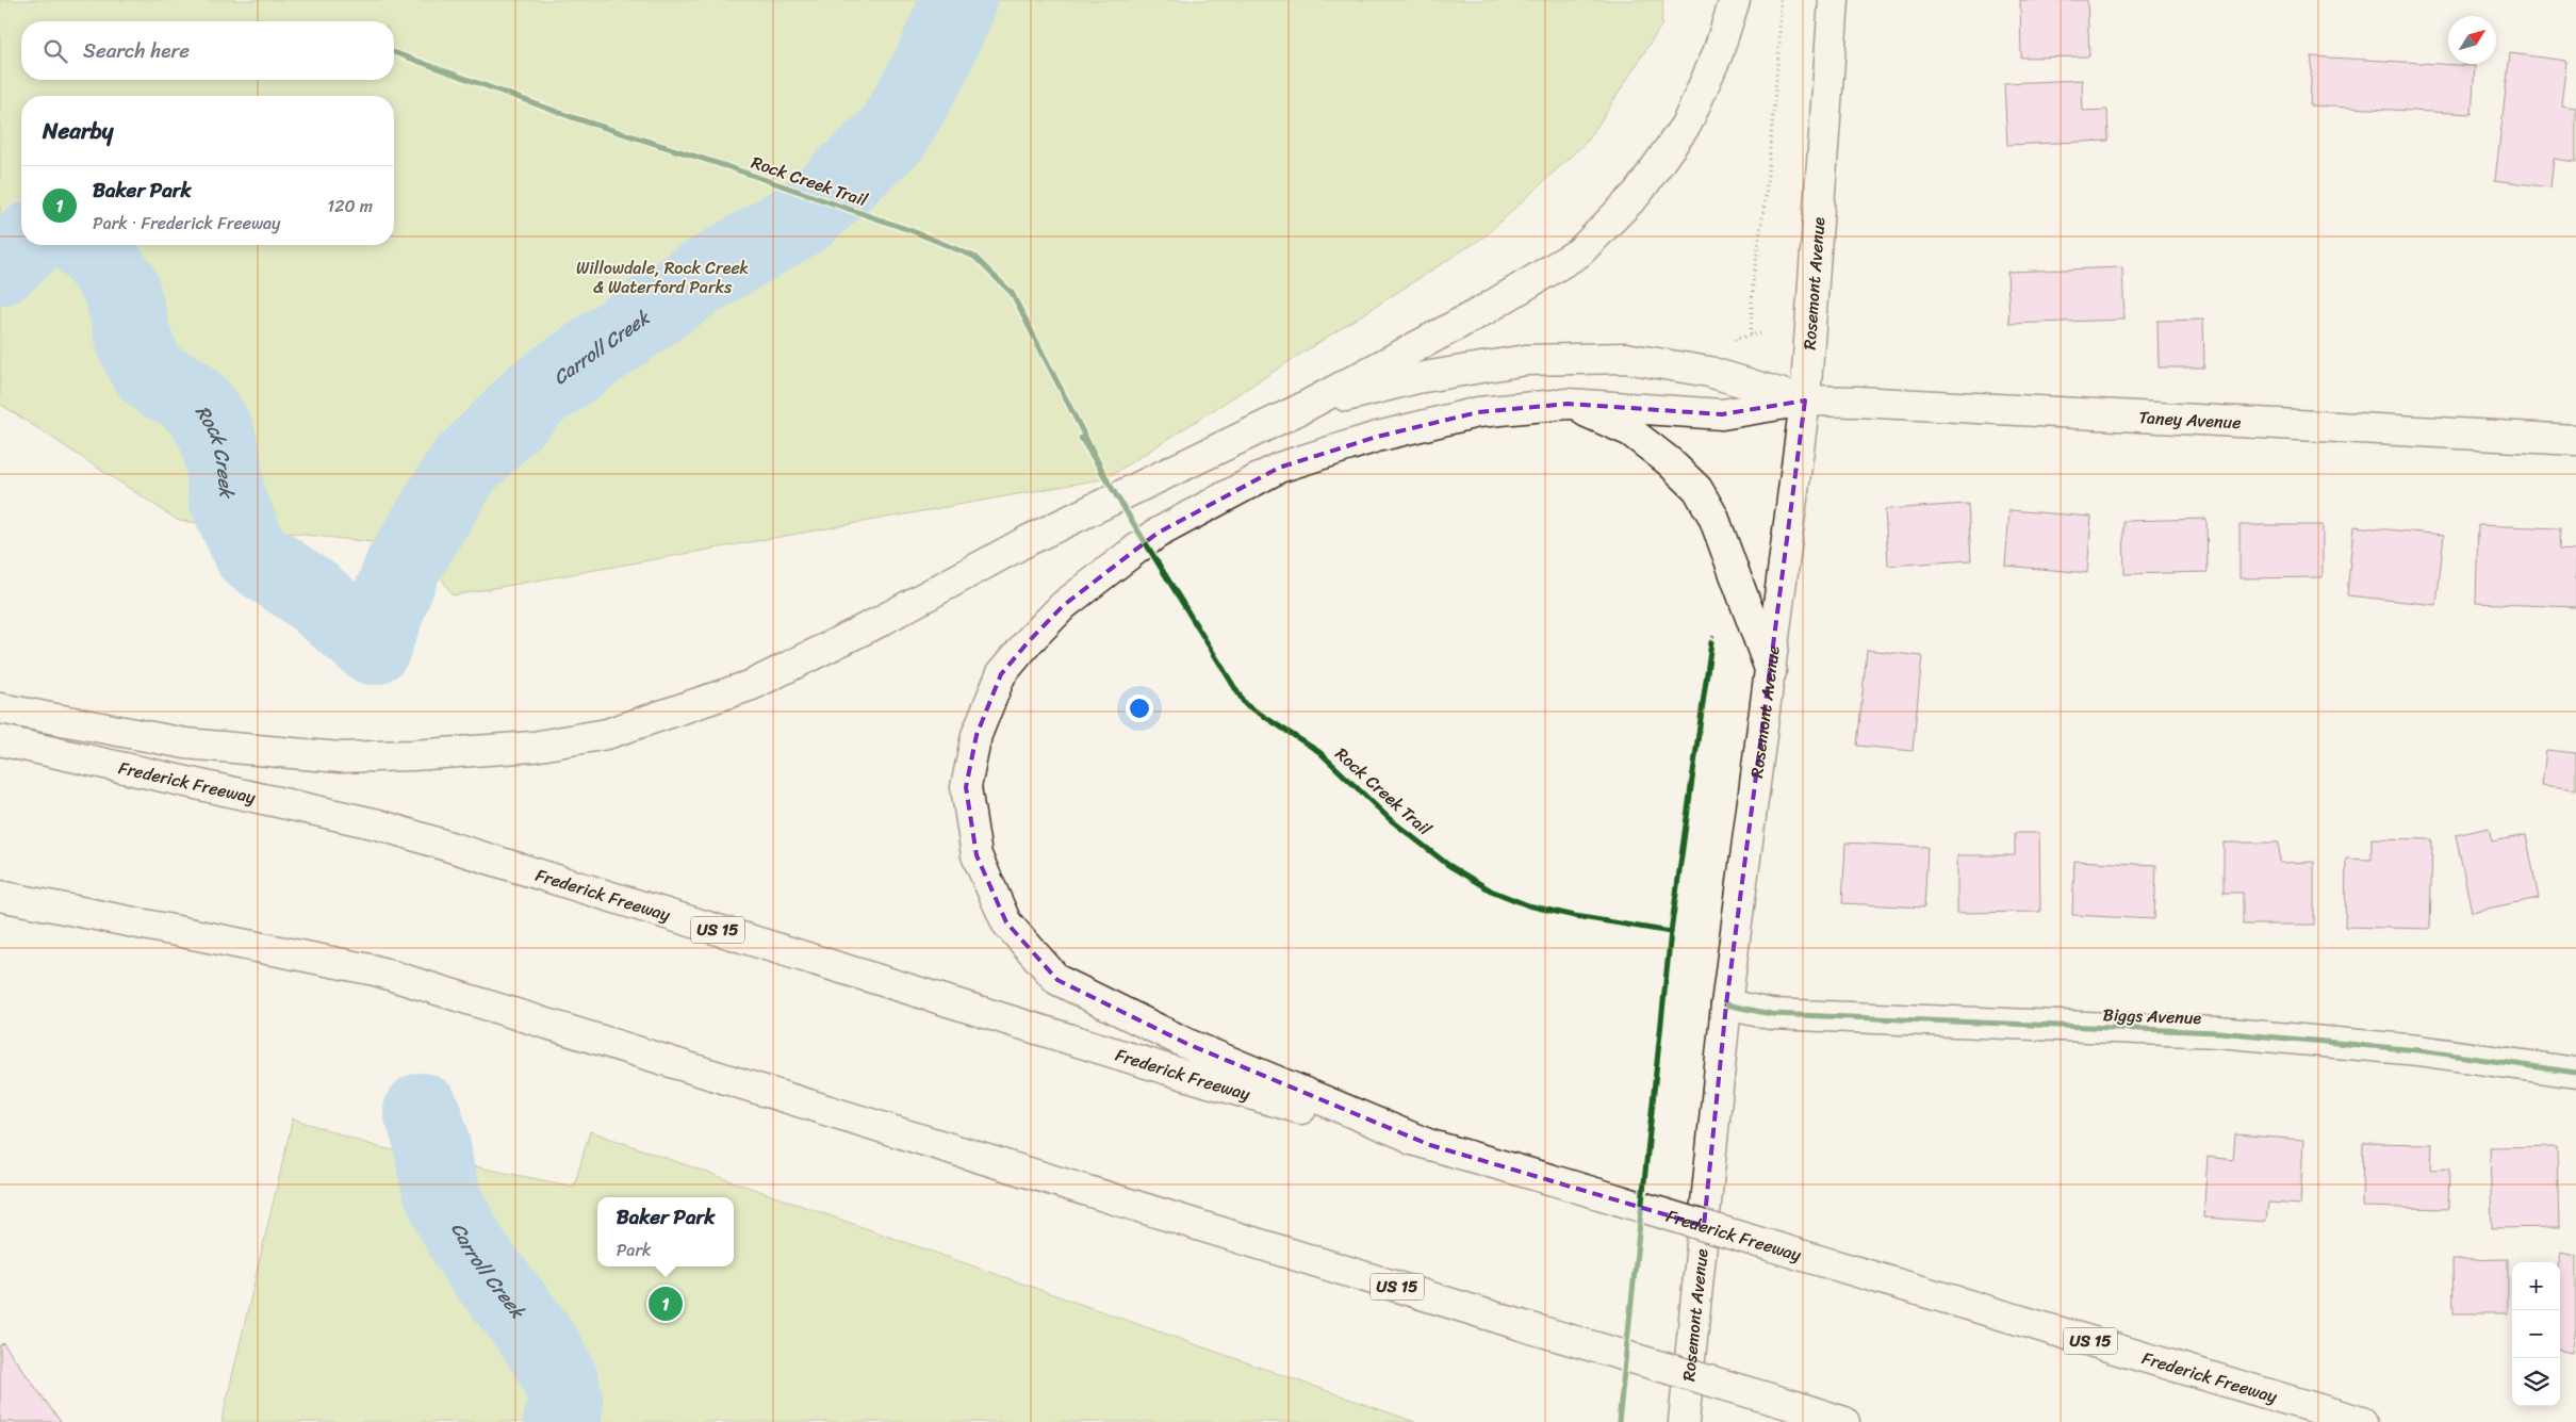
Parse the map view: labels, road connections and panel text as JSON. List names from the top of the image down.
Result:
{
  "streets": {
    "main road": [
      "Rosemont Avenue",
      "Taney Avenue",
      "Frederick Freeway",
      "US 15",
      "Biggs Avenue"
    ],
    "cycle path": ["Rock Creek Trail"]
  },
  "crossings": [
    ["Rosemont Avenue", "Taney Avenue"],
    ["Rosemont Avenue", "Biggs Avenue"]
  ],
  "water": ["Carroll Creek", "Rock Creek"],
  "parks": ["Willowdale, Rock Creek & Waterford Parks"],
  "north": "top right",
  "page": {
    "search": "Search here",
    "heading": "Nearby",
    "list": [
      {
        "mark": "1",
        "name": "Baker Park",
        "note": "Park · Frederick Freeway",
        "value": "120 m"
      }
    ],
    "popup": ["Baker Park", "Park"],
    "map_buttons": ["+", "−"],
    "pins": "1"
  }
}
